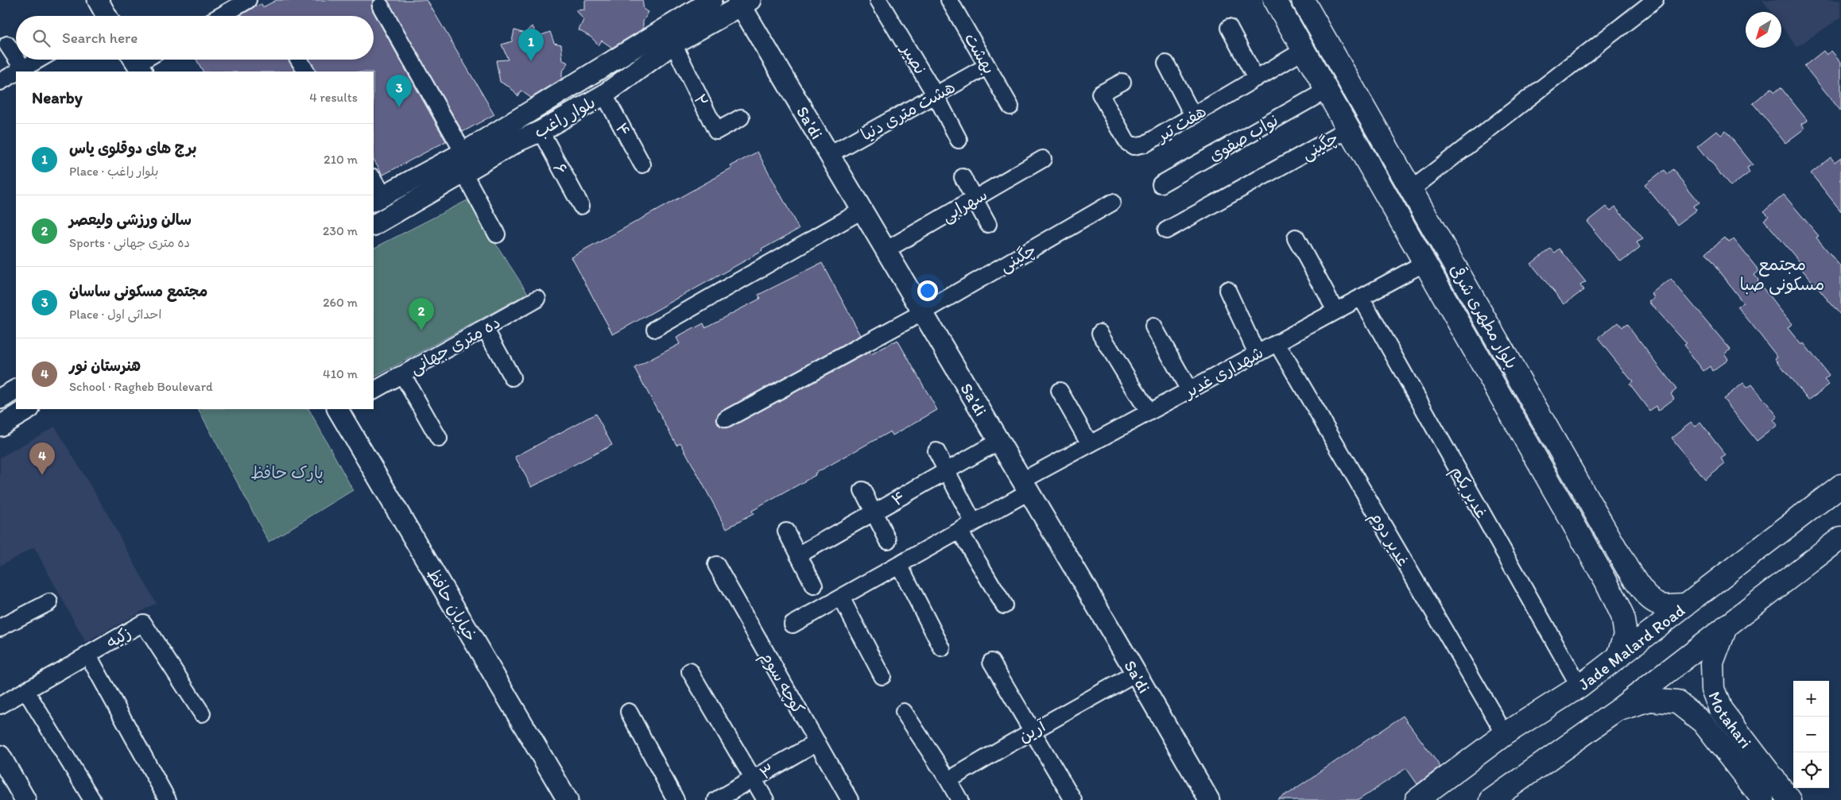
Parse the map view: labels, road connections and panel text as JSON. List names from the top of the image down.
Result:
{
  "streets": {
    "main road": ["بلوار مطهری شرقی", "Jade Malard Road", "Motahari"],
    "street": [
      "بهشت",
      "نصیر",
      "۲",
      "هشت متری دنیا",
      "بلوار راغب",
      "Sa'di",
      "هفت تیر",
      "۴",
      "نواب صفوی",
      "چگینی",
      "۶",
      "سهرابی",
      "ده متری جهانی",
      "شهداری غدیر",
      "غدیر یکم",
      "غدیر دوم",
      "خیابان حافظ",
      "زکیه",
      "کوچه سوم",
      "آرین",
      "۳"
    ]
  },
  "crossings": [
    ["بهشت", "هشت متری دنیا"],
    ["نصیر", "هشت متری دنیا"],
    ["۲", "بلوار راغب"],
    ["هشت متری دنیا", "Sa'di"],
    ["بلوار راغب", "Sa'di"],
    ["بلوار راغب", "۴"],
    ["بلوار راغب", "۶"],
    ["Sa'di", "۴"],
    ["Sa'di", "چگینی"],
    ["Sa'di", "سهرابی"],
    ["Sa'di", "شهداری غدیر"],
    ["Sa'di", "آرین"],
    ["هفت تیر", "بلوار مطهری شرقی"],
    ["نواب صفوی", "بلوار مطهری شرقی"],
    ["چگینی", "بلوار مطهری شرقی"],
    ["بلوار مطهری شرقی", "شهداری غدیر"],
    ["بلوار مطهری شرقی", "Jade Malard Road"],
    ["شهداری غدیر", "غدیر یکم"],
    ["شهداری غدیر", "غدیر دوم"],
    ["غدیر یکم", "Jade Malard Road"],
    ["غدیر دوم", "Jade Malard Road"],
    ["کوچه سوم", "۳"]
  ],
  "districts": ["مجتمع مسکونی صبا"],
  "parks": ["پارک حافظ"],
  "north": "bottom left",
  "page": {
    "search": "Search here",
    "pins": [
      "1",
      "3",
      "2",
      "4"
    ],
    "heading": ["Nearby", "4 results"],
    "list": [
      {
        "mark": "1",
        "name": "برج های دوقلوی یاس",
        "note": "Place · بلوار راغب",
        "value": "210 m"
      },
      {
        "mark": "2",
        "name": "سالن ورزشی ولیعصر",
        "note": "Sports · ده متری جهانی",
        "value": "230 m"
      },
      {
        "mark": "3",
        "name": "مجتمع مسکونی ساسان",
        "note": "Place · احداثی اول",
        "value": "260 m"
      },
      {
        "mark": "4",
        "name": "هنرستان نور",
        "note": "School · Ragheb Boulevard",
        "value": "410 m"
      }
    ],
    "map_buttons": ["+", "−"]
  }
}
